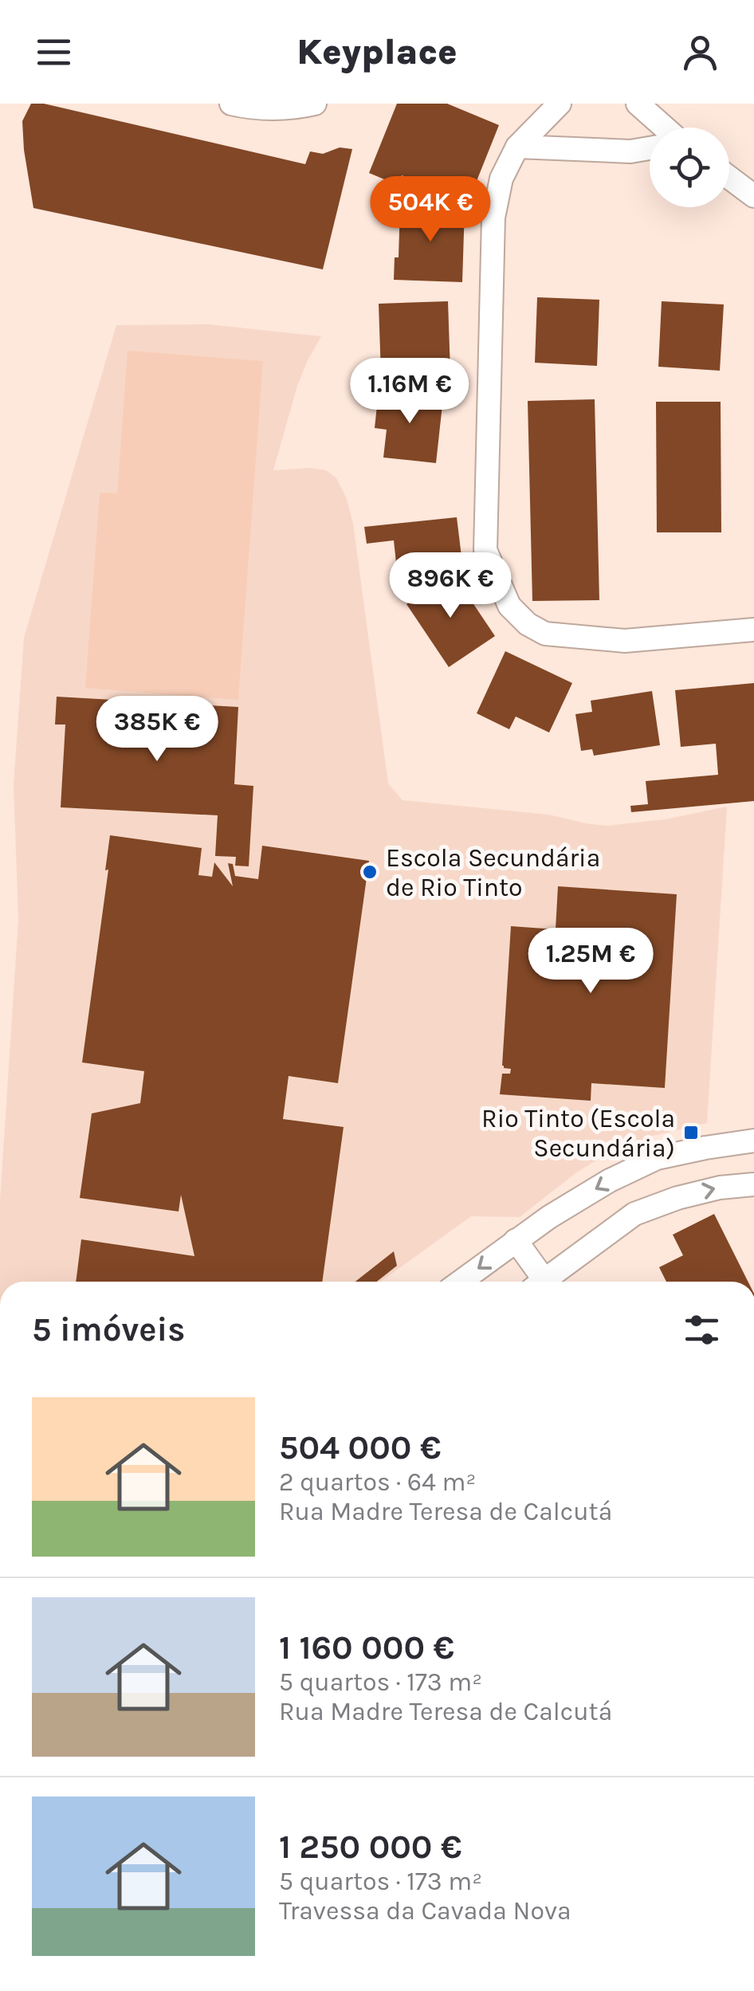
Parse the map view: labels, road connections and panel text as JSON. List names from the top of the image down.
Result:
{
  "places": {
    "other": ["Escola Secundária de Rio Tinto"],
    "transit": ["Rio Tinto (Escola Secundária)"]
  },
  "page": {
    "header": "Keyplace",
    "price": [
      "504K €",
      "1.16M €",
      "896K €",
      "385K €",
      "1.25M €"
    ],
    "heading": "5 imóveis",
    "list": [
      {
        "name": "504 000 €",
        "note": "2 quartos · 64 m² · Rua Madre Teresa de Calcutá"
      },
      {
        "name": "1 160 000 €",
        "note": "5 quartos · 173 m² · Rua Madre Teresa de Calcutá"
      },
      {
        "name": "1 250 000 €",
        "note": "5 quartos · 173 m² · Travessa da Cavada Nova"
      }
    ]
  }
}
